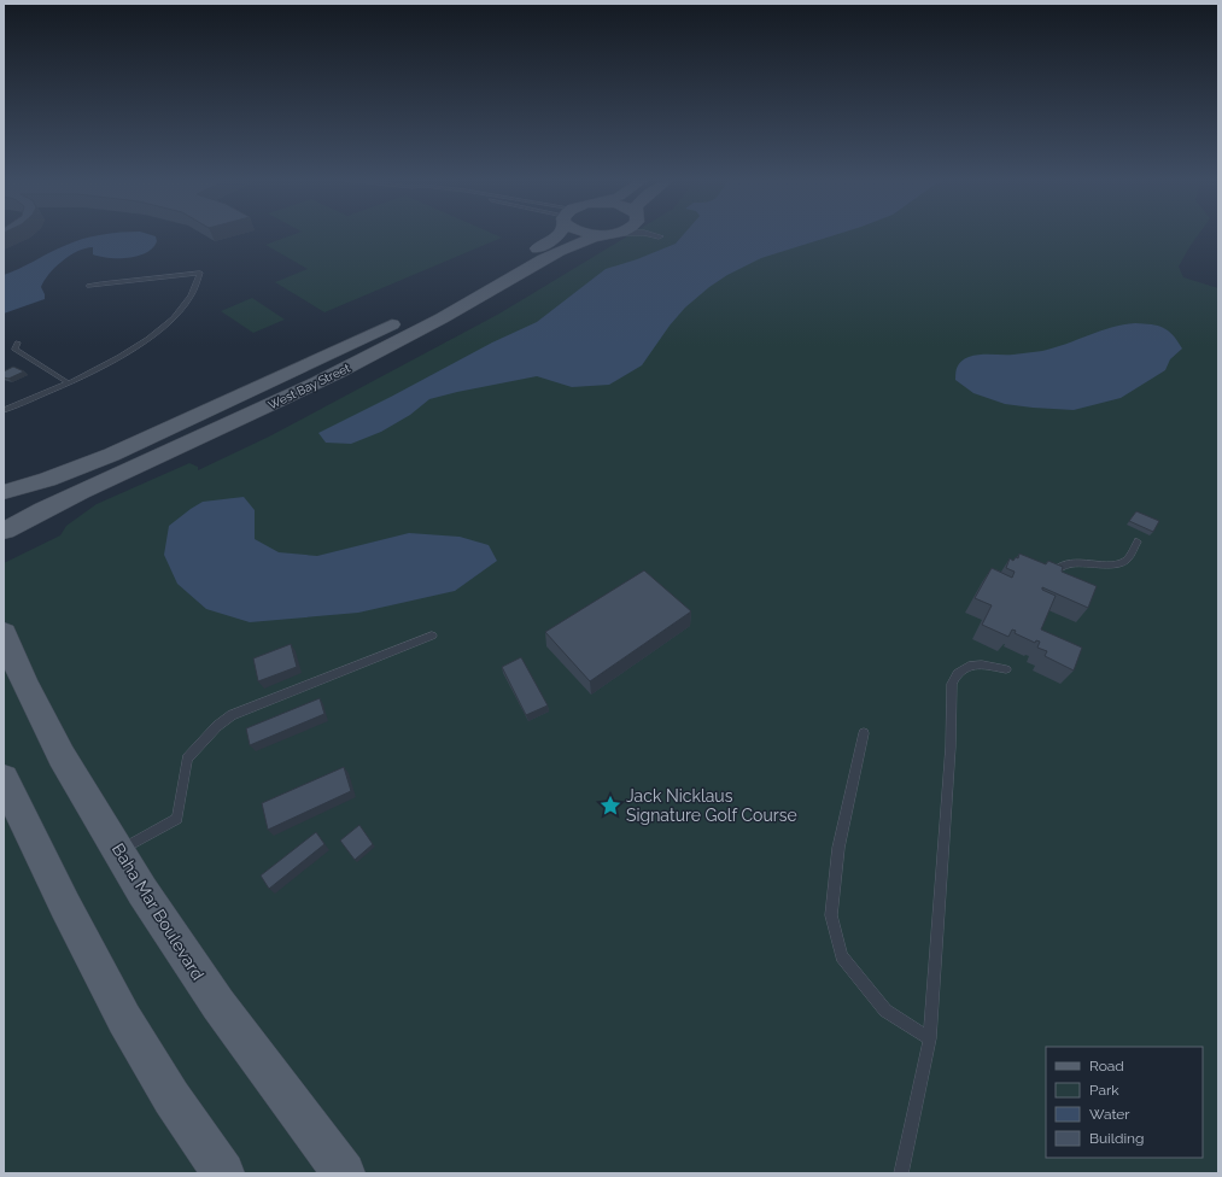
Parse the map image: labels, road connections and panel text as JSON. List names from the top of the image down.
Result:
{
  "streets": {
    "main road": ["West Bay Street", "Baha Mar Boulevard"]
  },
  "places": {
    "place": ["Jack Nicklaus Signature Golf Course"]
  },
  "legend": [
    "Road",
    "Park",
    "Water",
    "Building"
  ]
}
